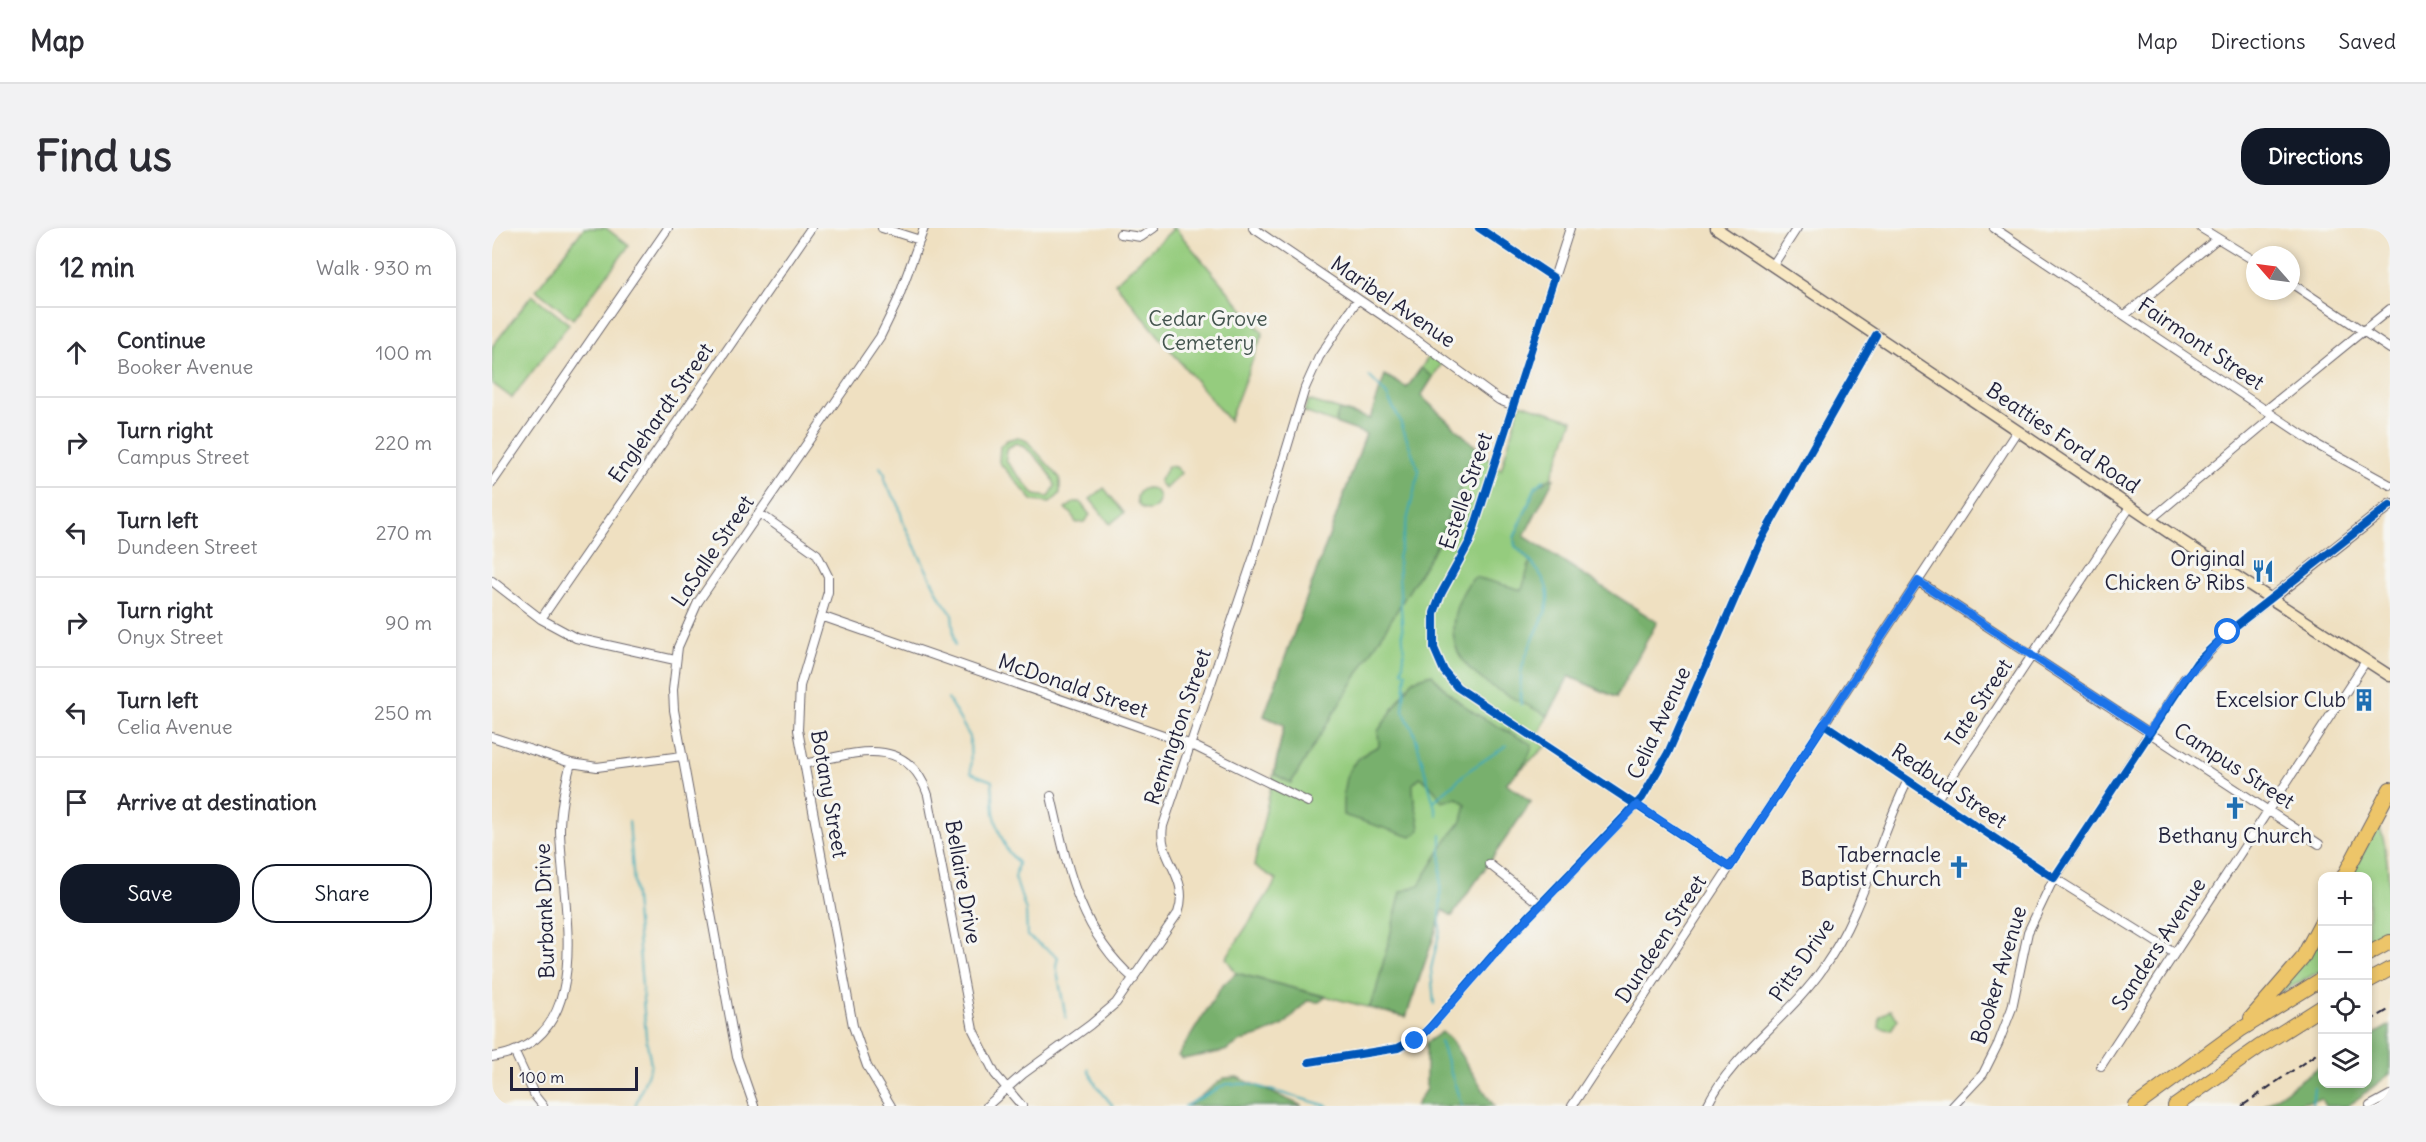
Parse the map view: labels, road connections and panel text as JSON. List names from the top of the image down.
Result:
{
  "streets": {
    "main road": ["Beatties Ford Road"],
    "street": [
      "Maribel Avenue",
      "Fairmont Street",
      "Englehardt Street",
      "Estelle Street",
      "LaSalle Street",
      "McDonald Street",
      "Tate Street",
      "Celia Avenue",
      "Remington Street",
      "Campus Street",
      "Redbud Street",
      "Botany Street",
      "Bellaire Drive",
      "Burbank Drive",
      "Dundeen Street",
      "Sanders Avenue",
      "Pitts Drive",
      "Booker Avenue"
    ]
  },
  "crossings": [
    ["Maribel Avenue", "Estelle Street"],
    ["Maribel Avenue", "Remington Street"],
    ["Beatties Ford Road", "Tate Street"],
    ["Beatties Ford Road", "Celia Avenue"],
    ["Beatties Ford Road", "Dundeen Street"],
    ["Beatties Ford Road", "Sanders Avenue"],
    ["Beatties Ford Road", "Booker Avenue"],
    ["Estelle Street", "Celia Avenue"],
    ["Estelle Street", "Dundeen Street"],
    ["LaSalle Street", "Botany Street"],
    ["McDonald Street", "Remington Street"],
    ["McDonald Street", "Botany Street"],
    ["Tate Street", "Campus Street"],
    ["Tate Street", "Redbud Street"],
    ["Remington Street", "Bellaire Drive"],
    ["Campus Street", "Dundeen Street"],
    ["Campus Street", "Sanders Avenue"],
    ["Campus Street", "Booker Avenue"],
    ["Redbud Street", "Dundeen Street"],
    ["Redbud Street", "Sanders Avenue"],
    ["Redbud Street", "Pitts Drive"],
    ["Redbud Street", "Booker Avenue"],
    ["Botany Street", "Bellaire Drive"]
  ],
  "parks": ["Cedar Grove Cemetery"],
  "places": {
    "restaurant": ["Original Chicken & Ribs"],
    "building": ["Excelsior Club"],
    "church": ["Bethany Church", "Tabernacle Baptist Church"]
  },
  "scale_bar": "100 m",
  "north": "top left",
  "page": {
    "header": "Map",
    "nav": ["Map", "Directions", "Saved"],
    "buttons": [
      "Directions",
      ["Save", "Share"]
    ],
    "title": "Find us",
    "heading": ["12 min", "Walk · 930 m"],
    "list": [
      ["Continue", "Booker Avenue", "100 m"],
      ["Turn right", "Campus Street", "220 m"],
      ["Turn left", "Dundeen Street", "270 m"],
      ["Turn right", "Onyx Street", "90 m"],
      ["Turn left", "Celia Avenue", "250 m"],
      "Arrive at destination"
    ],
    "map_buttons": ["+", "−"],
    "scale": "100 m"
  }
}
